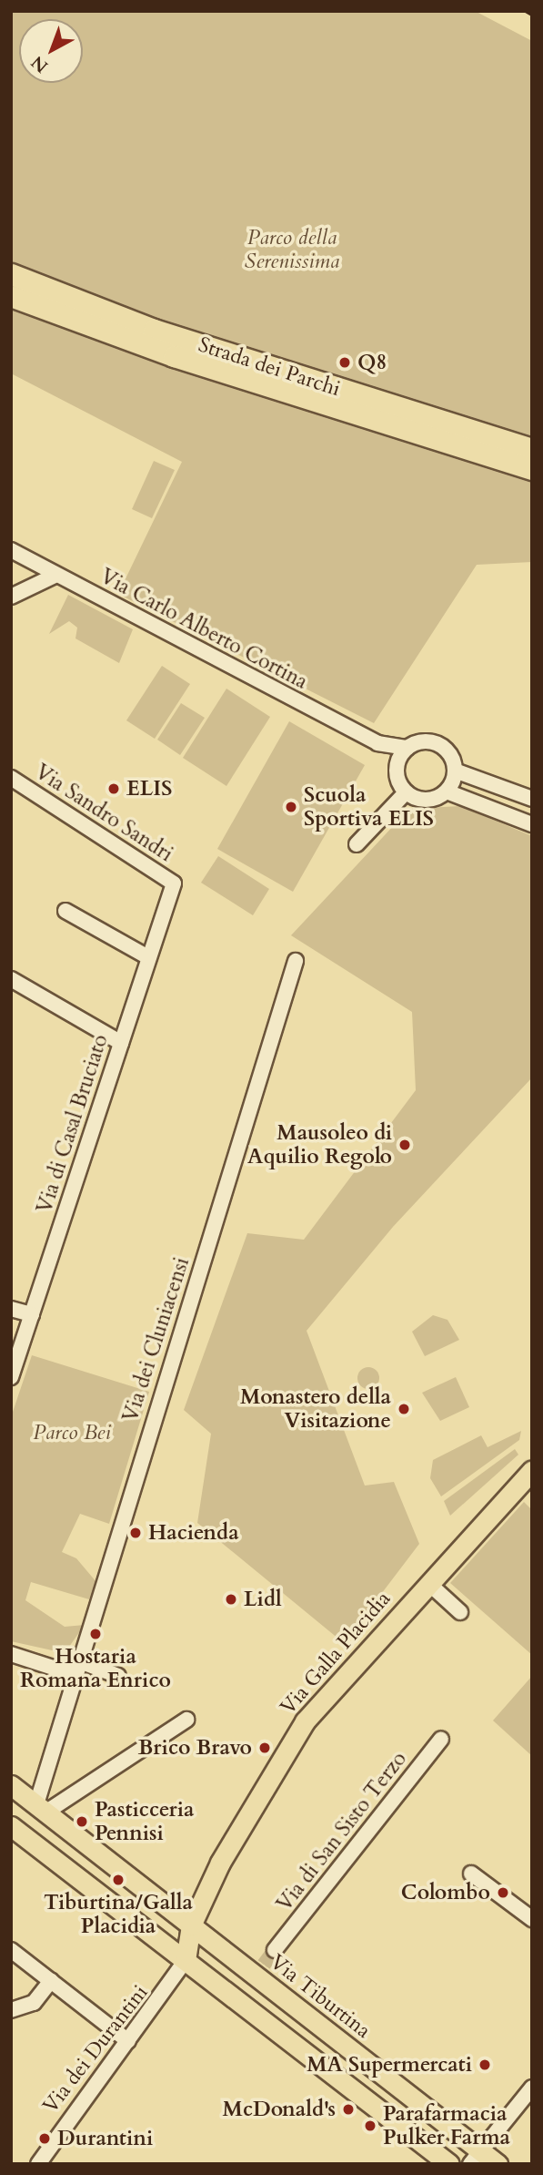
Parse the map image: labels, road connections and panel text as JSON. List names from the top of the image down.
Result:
{
  "streets": {
    "highway": ["Strada dei Parchi"],
    "main road": ["Via Galla Placidia", "Via Tiburtina"],
    "street": [
      "Via Carlo Alberto Cortina",
      "Via Sandro Sandri",
      "Via di Casal Bruciato",
      "Via dei Cluniacensi",
      "Via di San Sisto Terzo",
      "Via dei Durantini"
    ]
  },
  "crossings": [
    ["Via Sandro Sandri", "Via di Casal Bruciato"],
    ["Via dei Cluniacensi", "Via Tiburtina"],
    ["Via Galla Placidia", "Via Tiburtina"]
  ],
  "parks": ["Parco della Serenissima", "Parco Bei"],
  "places": [
    "Q8",
    "ELIS",
    "Scuola Sportiva ELIS",
    "Mausoleo di Aquilio Regolo",
    "Monastero della Visitazione",
    "Hacienda",
    "Lidl",
    "Hostaria Romana Enrico",
    "Brico Bravo",
    "Pasticceria Pennisi",
    "Tiburtina/Galla Placidia",
    "Colombo",
    "MA Supermercati",
    "McDonald's",
    "Parafarmacia Pulker Farma",
    "Durantini"
  ],
  "north": "bottom left"
}
